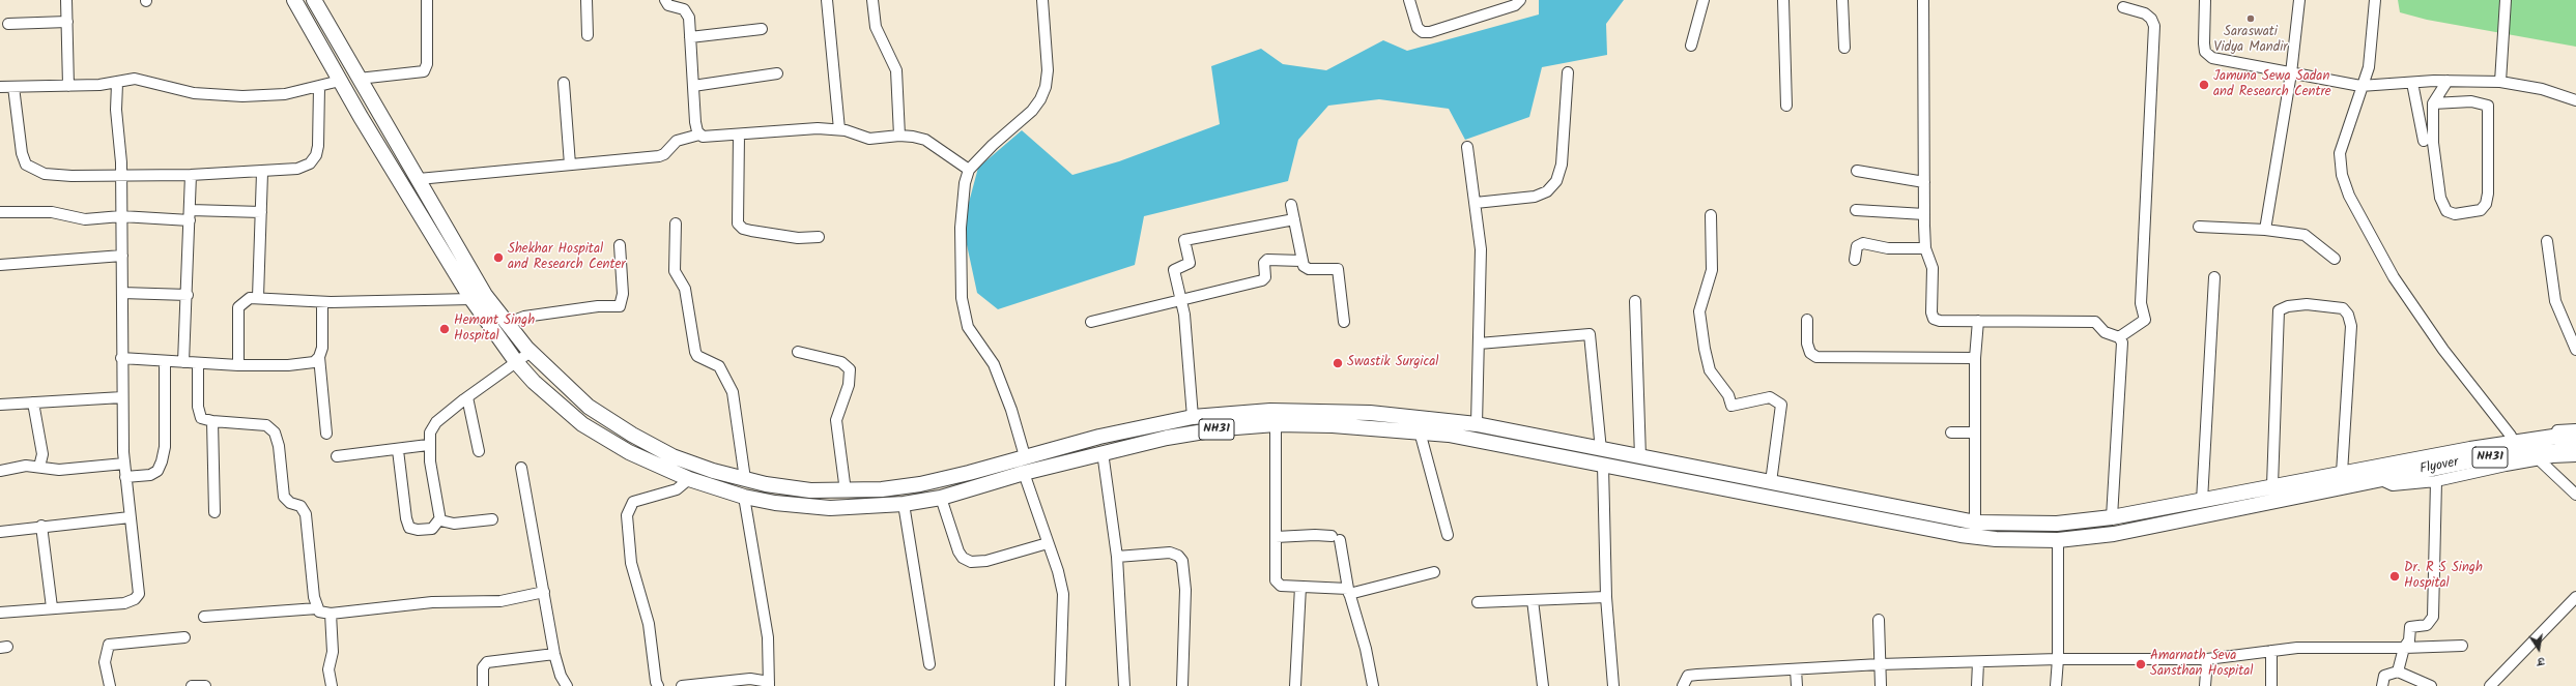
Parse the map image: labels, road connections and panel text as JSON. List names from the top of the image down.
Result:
{
  "streets": {
    "highway": ["NH31", "Flyover"]
  },
  "crossings": [
    ["NH31", "Flyover"]
  ],
  "places": [
    "Saraswati Vidya Mandir",
    "Jamuna Sewa Sadan and Research Centre",
    "Shekhar Hospital and Research Center",
    "Hemant Singh Hospital",
    "Swastik Surgical",
    "Dr. R S Singh Hospital",
    "Amarnath Seva Sansthan Hospital"
  ],
  "north": "bottom"
}
